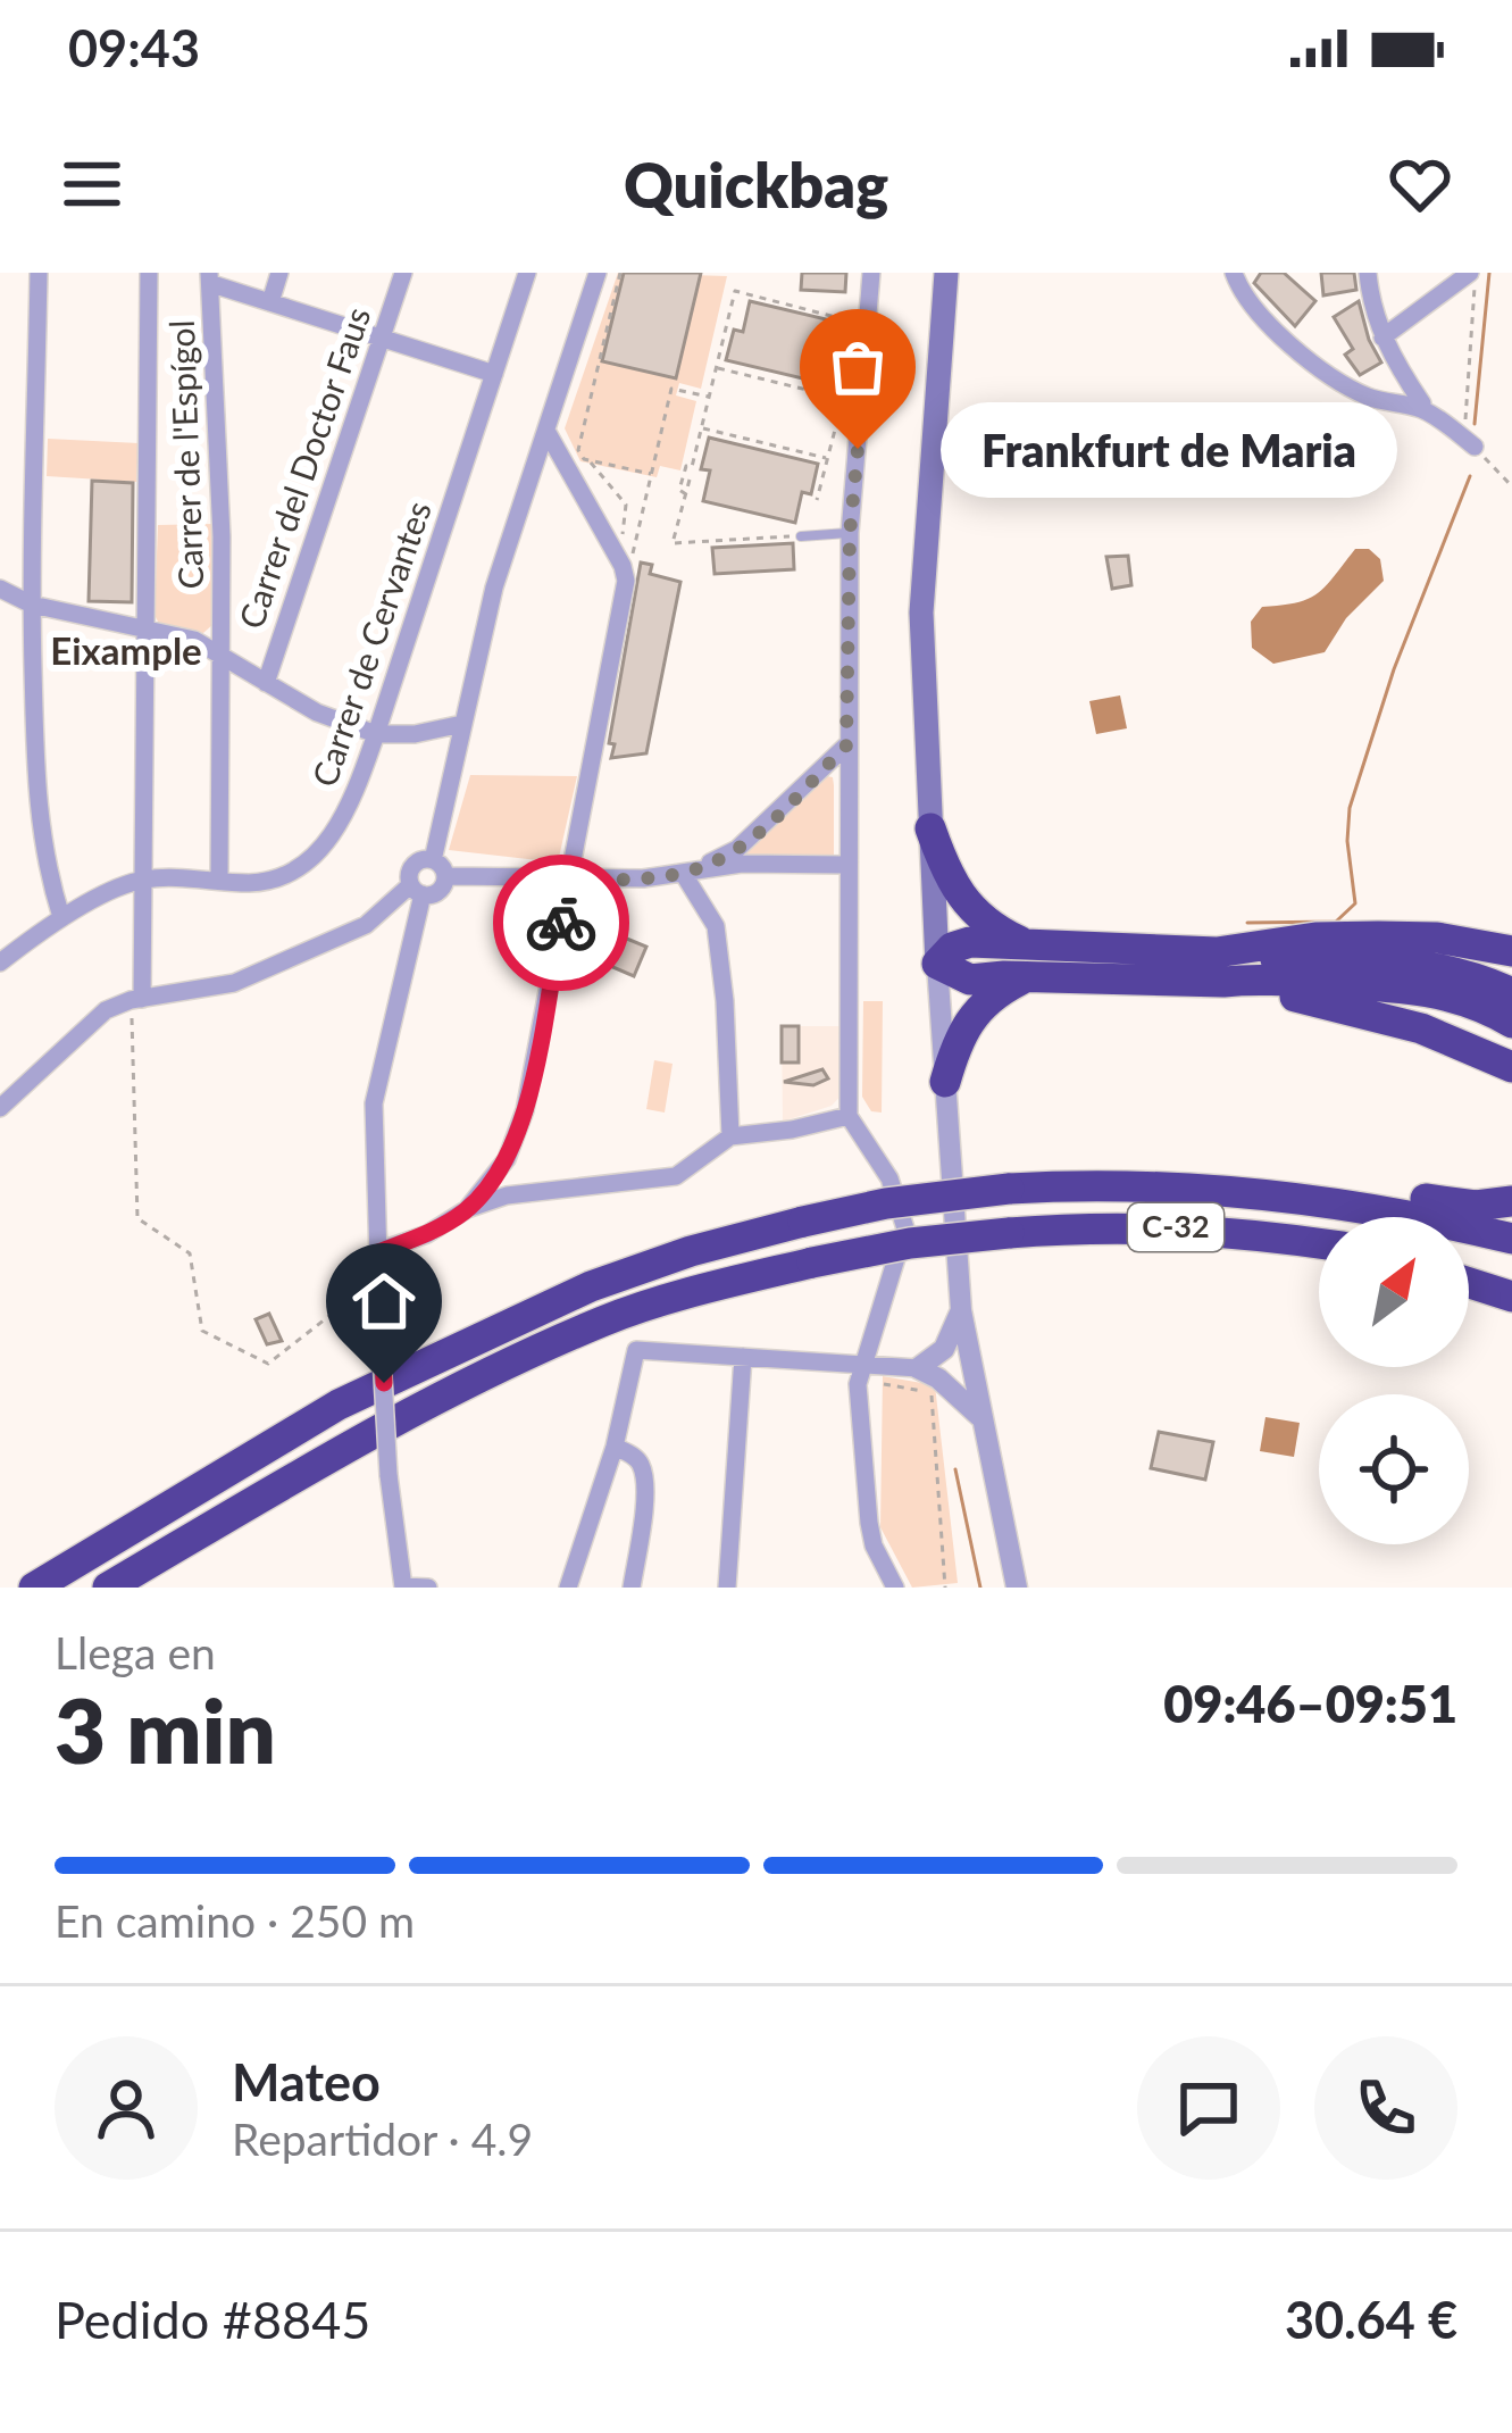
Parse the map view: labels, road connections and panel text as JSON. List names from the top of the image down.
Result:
{
  "streets": {
    "highway": ["C-32"],
    "street": ["Carrer de l'Espígol", "Carrer del Doctor Faus", "Carrer de Cervantes"]
  },
  "crossings": [
    ["Carrer de l'Espígol", "Carrer de Cervantes"]
  ],
  "districts": ["Eixample"],
  "places": ["Frankfurt de Maria"],
  "north": "top right",
  "page": {
    "status": "09:43",
    "header": "Quickbag",
    "bubble": "Frankfurt de Maria",
    "heading": ["3 min", "Llega en", "09:46–09:51"],
    "panel": [
      "Mateo",
      "Repartidor · 4.9",
      "Pedido #8845",
      "30.64 €"
    ],
    "bar": "En camino · 250 m"
  }
}
